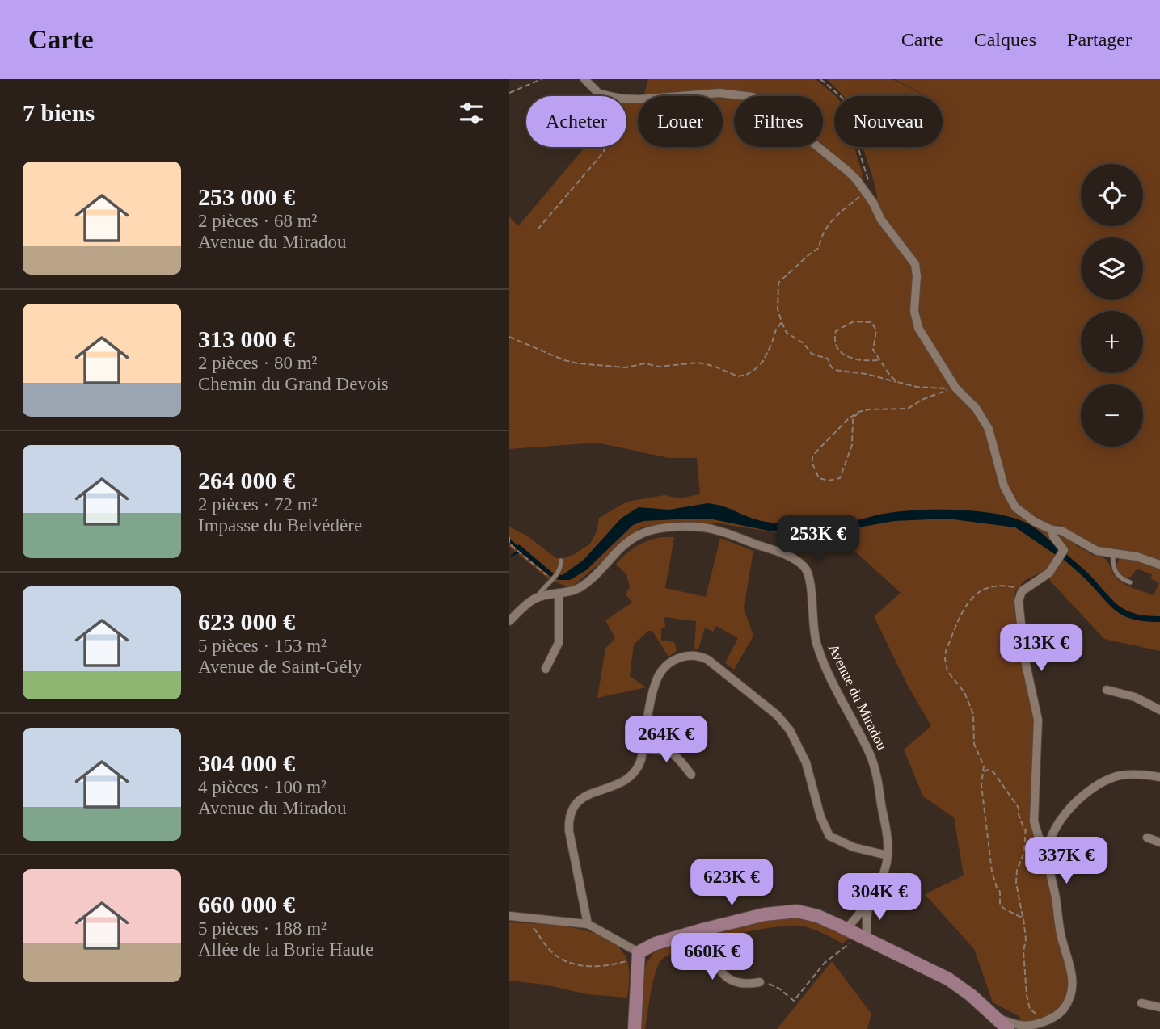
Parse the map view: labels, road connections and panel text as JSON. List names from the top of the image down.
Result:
{
  "streets": {
    "street": ["Avenue du Miradou"]
  },
  "page": {
    "header": "Carte",
    "nav": ["Carte", "Calques", "Partager"],
    "heading": "7 biens",
    "chip": [
      "Acheter",
      "Louer",
      "Filtres",
      "Nouveau"
    ],
    "list": [
      {
        "name": "253 000 €",
        "note": "2 pièces · 68 m² · Avenue du Miradou"
      },
      {
        "name": "313 000 €",
        "note": "2 pièces · 80 m² · Chemin du Grand Devois"
      },
      {
        "name": "264 000 €",
        "note": "2 pièces · 72 m² · Impasse du Belvédère"
      },
      {
        "name": "623 000 €",
        "note": "5 pièces · 153 m² · Avenue de Saint-Gély"
      },
      {
        "name": "304 000 €",
        "note": "4 pièces · 100 m² · Avenue du Miradou"
      },
      {
        "name": "660 000 €",
        "note": "5 pièces · 188 m² · Allée de la Borie Haute"
      }
    ],
    "map_buttons": ["+", "−"],
    "price": [
      "253K €",
      "313K €",
      "264K €",
      "337K €",
      "623K €",
      "304K €",
      "660K €"
    ]
  }
}
